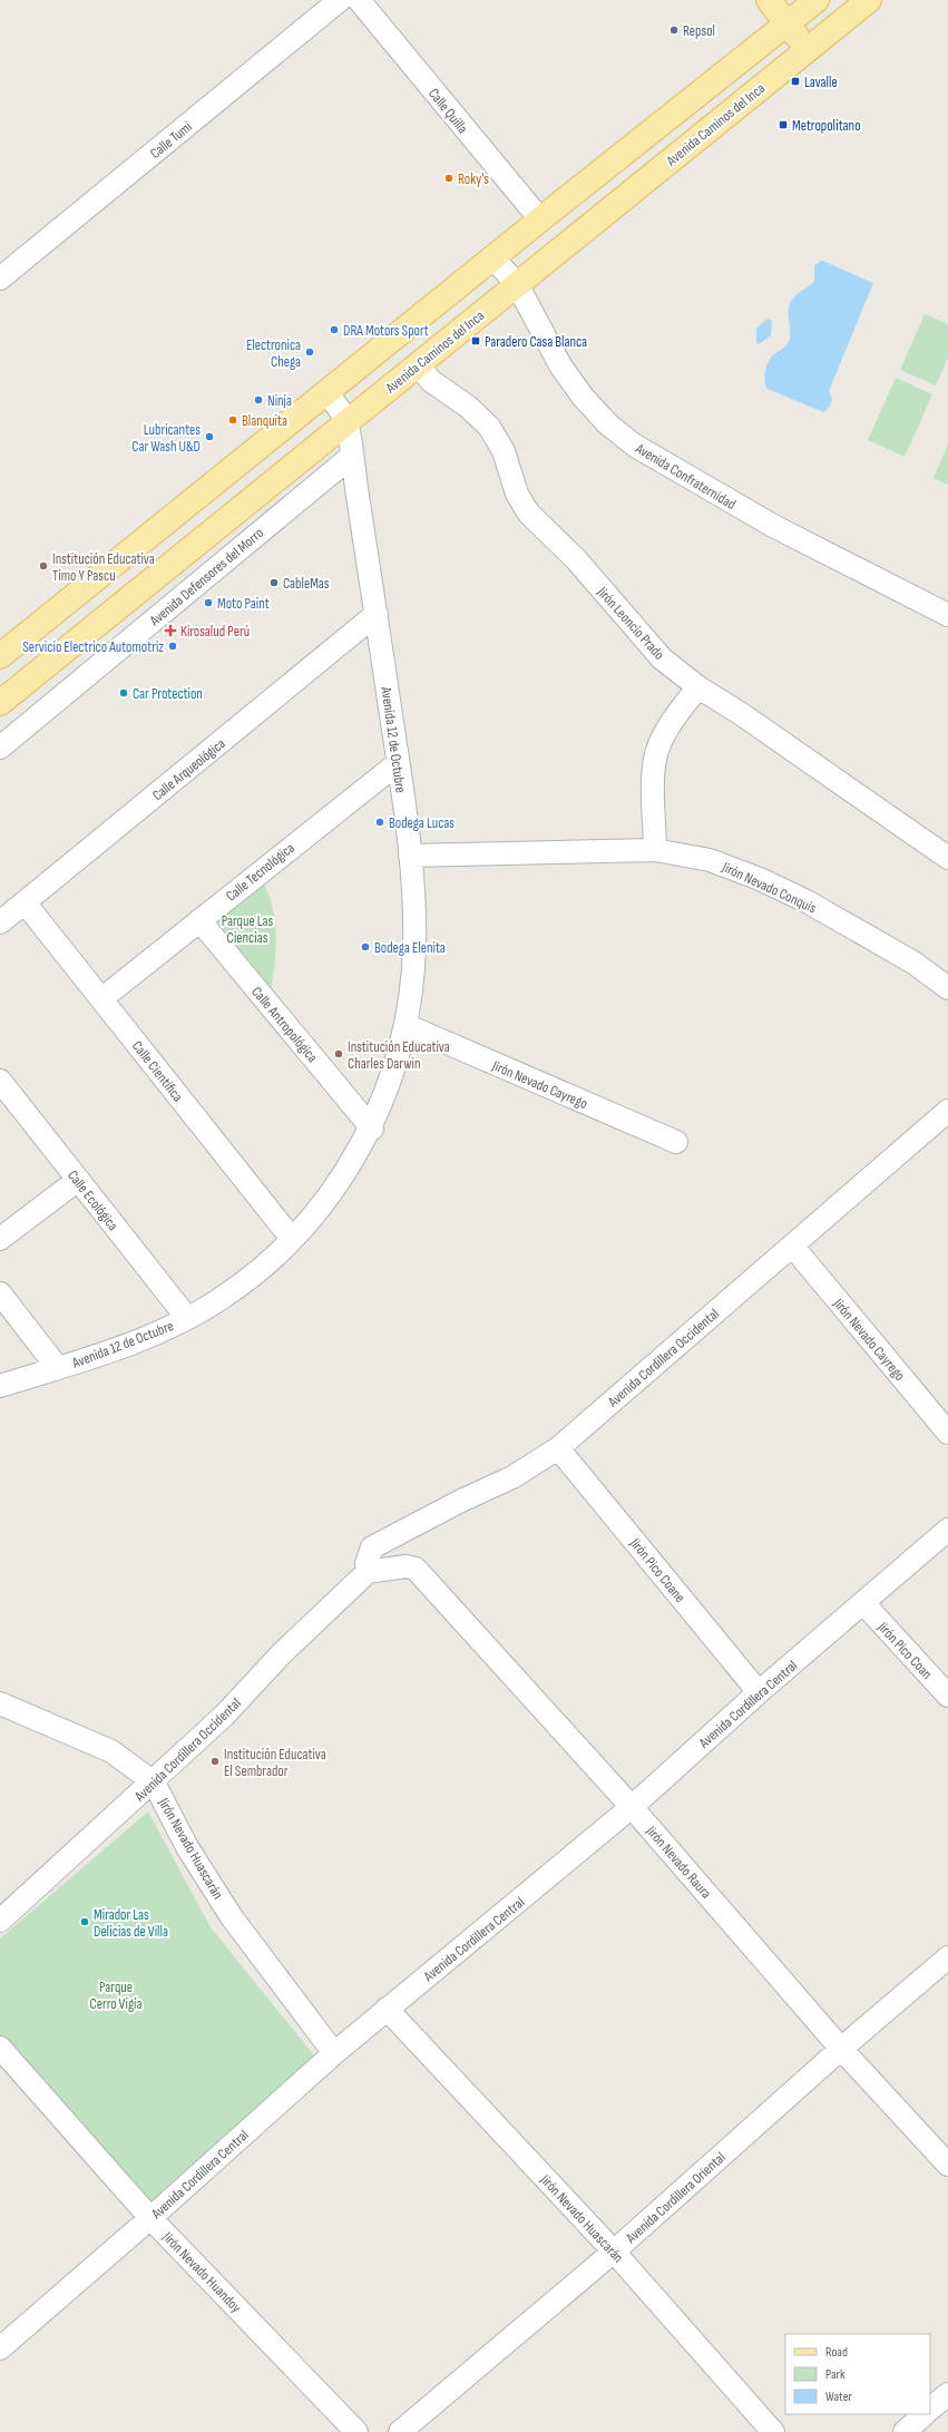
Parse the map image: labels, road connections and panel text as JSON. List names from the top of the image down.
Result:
{
  "streets": {
    "main road": ["Avenida Caminos del Inca"],
    "street": [
      "Calle Quilla",
      "Calle Tumi",
      "Avenida Confraternidad",
      "Avenida Defensores del Morro",
      "Jirón Leoncio Prado",
      "Avenida 12 de Octubre",
      "Calle Arqueológica",
      "Calle Tecnológica",
      "Jirón Nevado Conquis",
      "Calle Antropológica",
      "Calle Científica",
      "Jirón Nevado Cayrego",
      "Calle Ecológica",
      "Avenida Cordillera Occidental",
      "Jirón Pico Coane",
      "Jirón Pico Coan",
      "Avenida Cordillera Central",
      "Jirón Nevado Huascarán",
      "Jirón Nevado Raura",
      "Avenida Cordillera Oriental",
      "Jirón Nevado Huandoy"
    ]
  },
  "crossings": [
    ["Avenida Caminos del Inca", "Avenida Confraternidad"],
    ["Avenida Caminos del Inca", "Jirón Leoncio Prado"],
    ["Avenida Caminos del Inca", "Avenida 12 de Octubre"],
    ["Avenida Defensores del Morro", "Avenida 12 de Octubre"],
    ["Avenida 12 de Octubre", "Calle Arqueológica"],
    ["Avenida 12 de Octubre", "Calle Tecnológica"],
    ["Avenida 12 de Octubre", "Jirón Nevado Conquis"],
    ["Avenida 12 de Octubre", "Calle Antropológica"],
    ["Avenida 12 de Octubre", "Calle Científica"],
    ["Avenida 12 de Octubre", "Jirón Nevado Cayrego"],
    ["Avenida 12 de Octubre", "Calle Ecológica"],
    ["Calle Arqueológica", "Calle Científica"],
    ["Calle Tecnológica", "Calle Antropológica"],
    ["Calle Tecnológica", "Calle Científica"],
    ["Jirón Nevado Cayrego", "Avenida Cordillera Occidental"],
    ["Avenida Cordillera Occidental", "Jirón Pico Coane"],
    ["Avenida Cordillera Occidental", "Jirón Nevado Huascarán"],
    ["Avenida Cordillera Occidental", "Jirón Nevado Raura"],
    ["Jirón Pico Coane", "Avenida Cordillera Central"],
    ["Jirón Pico Coan", "Avenida Cordillera Central"],
    ["Avenida Cordillera Central", "Jirón Nevado Huascarán"],
    ["Avenida Cordillera Central", "Jirón Nevado Raura"],
    ["Avenida Cordillera Central", "Jirón Nevado Huandoy"],
    ["Jirón Nevado Huascarán", "Avenida Cordillera Oriental"],
    ["Jirón Nevado Raura", "Avenida Cordillera Oriental"]
  ],
  "parks": ["Parque Las Ciencias", "Parque Cerro Vigía"],
  "places": {
    "other": [
      "Repsol",
      "Roky's",
      "DRA Motors Sport",
      "Electronica Chega",
      "Ninja",
      "Blanquita",
      "Lubricantes Car Wash U&D",
      "Institución Educativa Timo Y Pascu",
      "CableMas",
      "Moto Paint",
      "Servicio Electrico Automotriz",
      "Car Protection",
      "Bodega Lucas",
      "Bodega Elenita",
      "Institución Educativa Charles Darwin",
      "Institución Educativa El Sembrador",
      "Mirador Las Delicias de Villa"
    ],
    "transit": ["Lavalle", "Metropolitano", "Paradero Casa Blanca"],
    "health": ["Kirosalud Perú"]
  },
  "legend": ["Road", "Park", "Water"]
}
